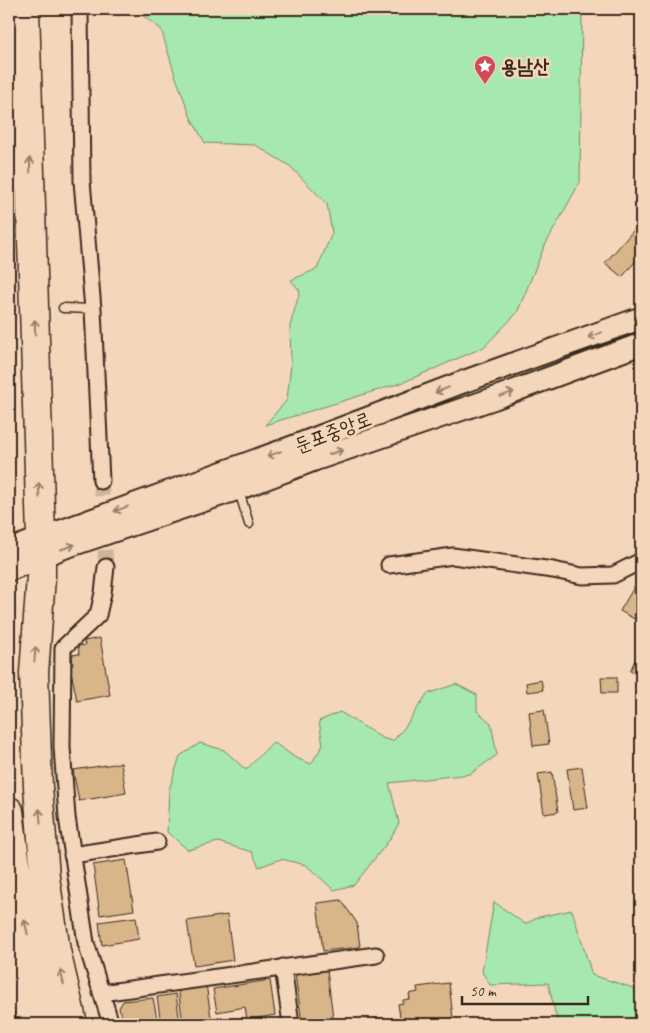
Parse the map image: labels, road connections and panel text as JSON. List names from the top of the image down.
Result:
{
  "streets": {
    "street": ["둔포중앙로"]
  },
  "places": {
    "place": ["용남산"]
  },
  "scale_bar": "50 m"
}
